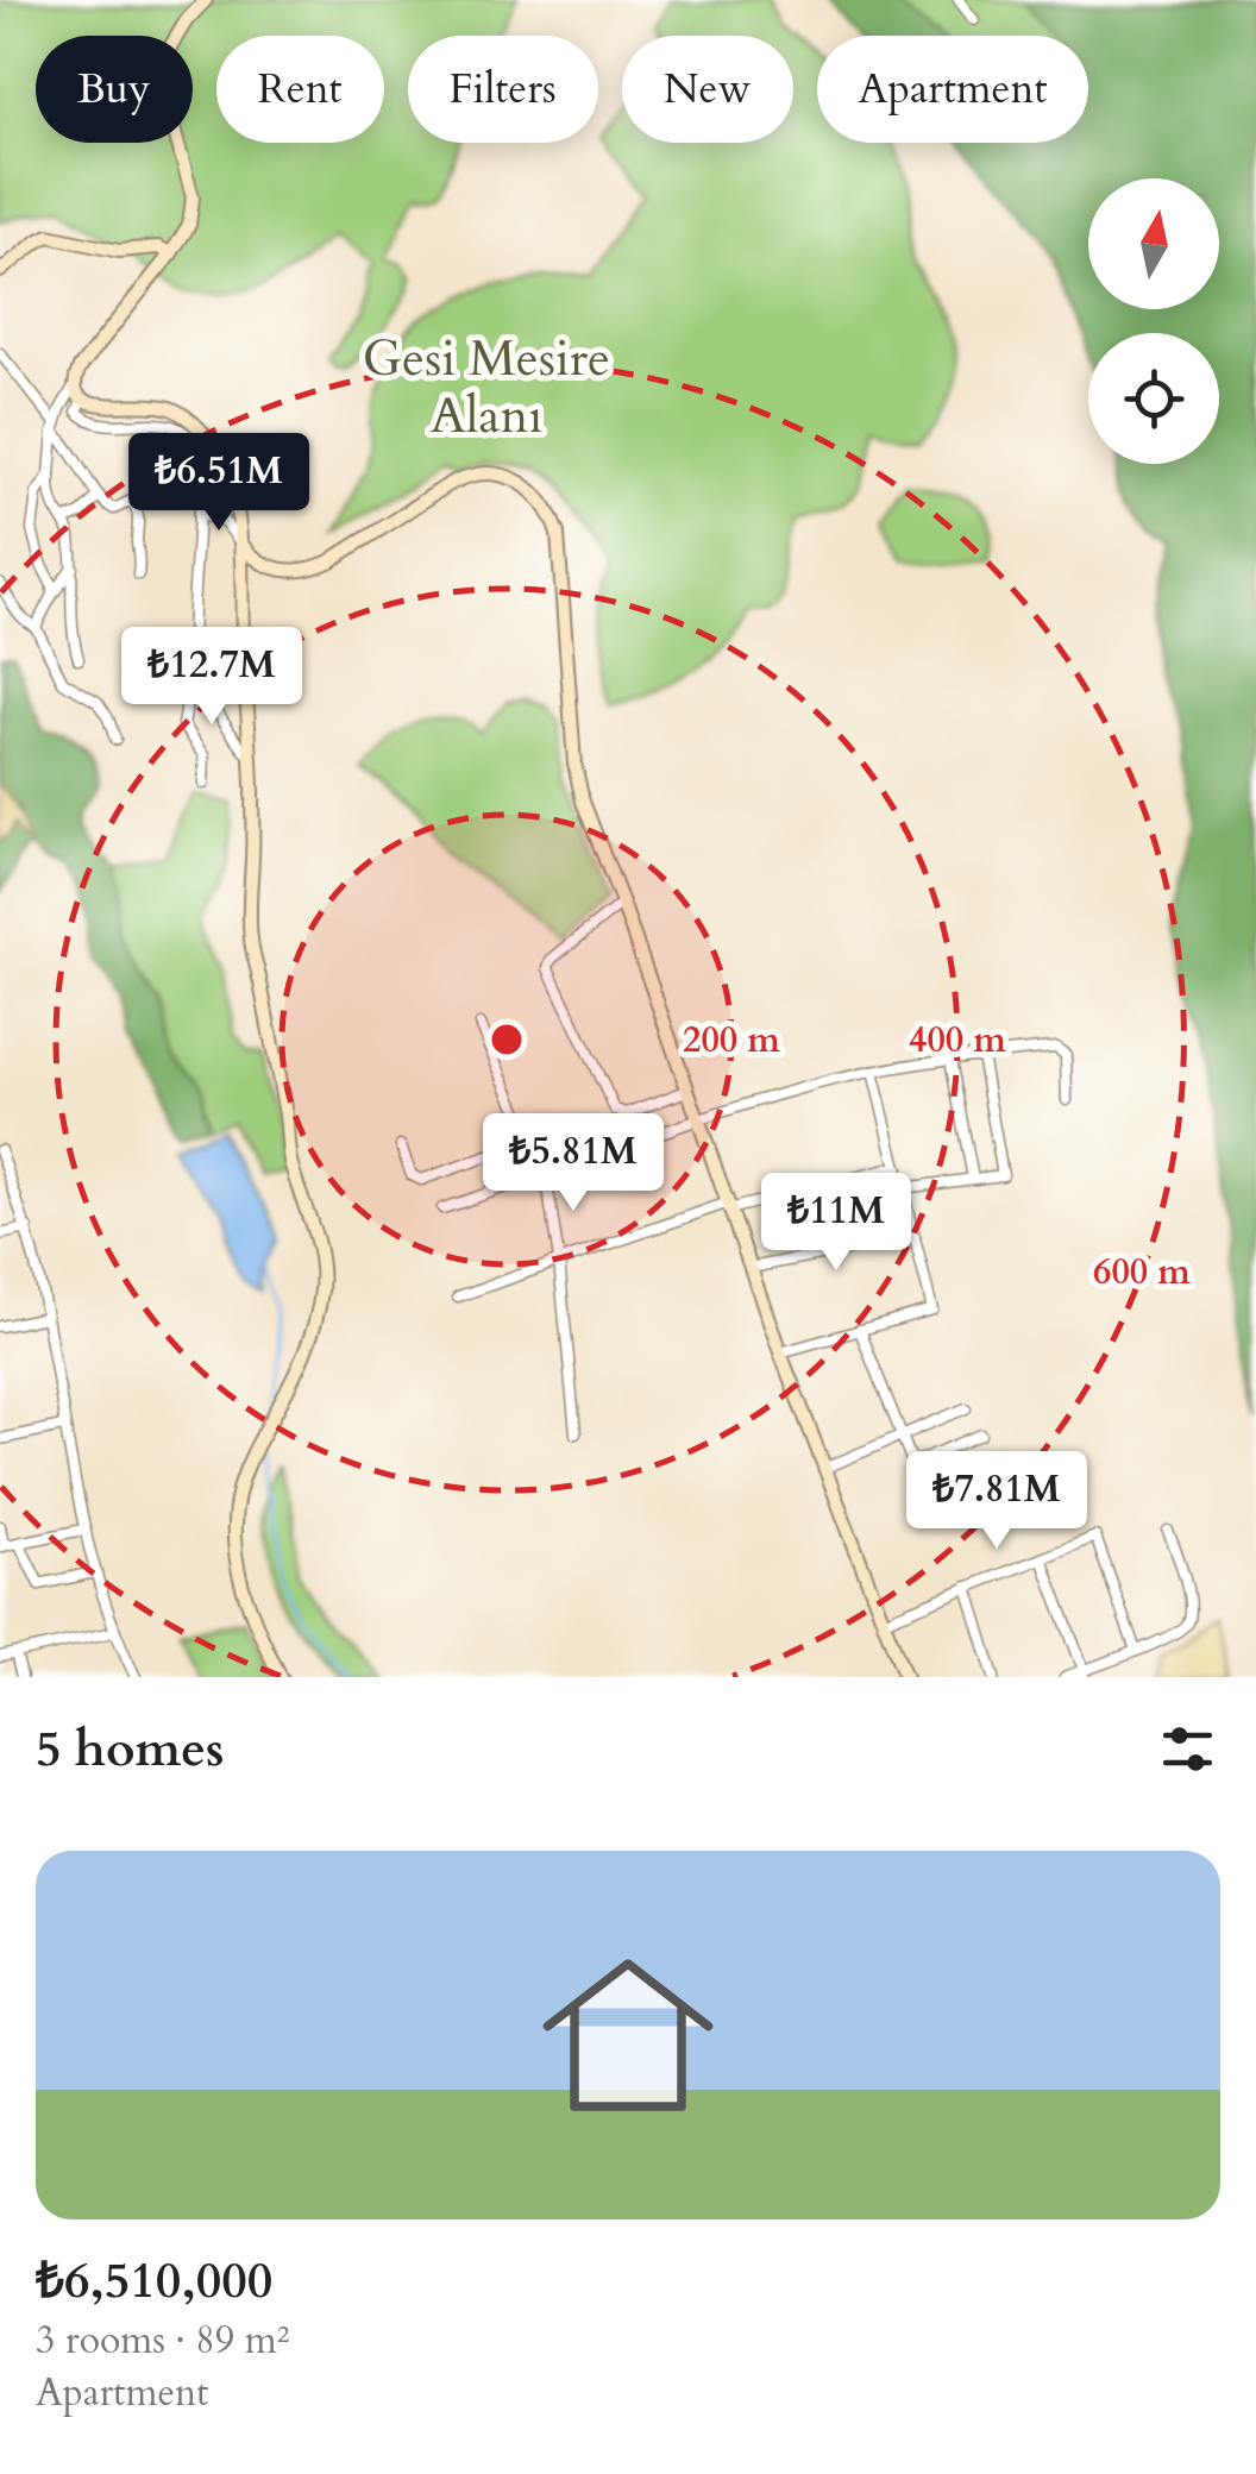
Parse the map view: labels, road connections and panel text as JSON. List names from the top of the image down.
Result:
{
  "parks": ["Gesi Mesire Alanı"],
  "north": "top",
  "page": {
    "chip": [
      "Buy",
      "Rent",
      "Filters",
      "New",
      "Apartment"
    ],
    "price": [
      "₺6.51M",
      "₺12.7M",
      "₺5.81M",
      "₺11M",
      "₺7.81M"
    ],
    "heading": "5 homes",
    "list": [
      {
        "name": "₺6,510,000",
        "note": "3 rooms · 89 m² · Apartment"
      }
    ]
  },
  "rings": ["200 m", "400 m", "600 m"]
}
